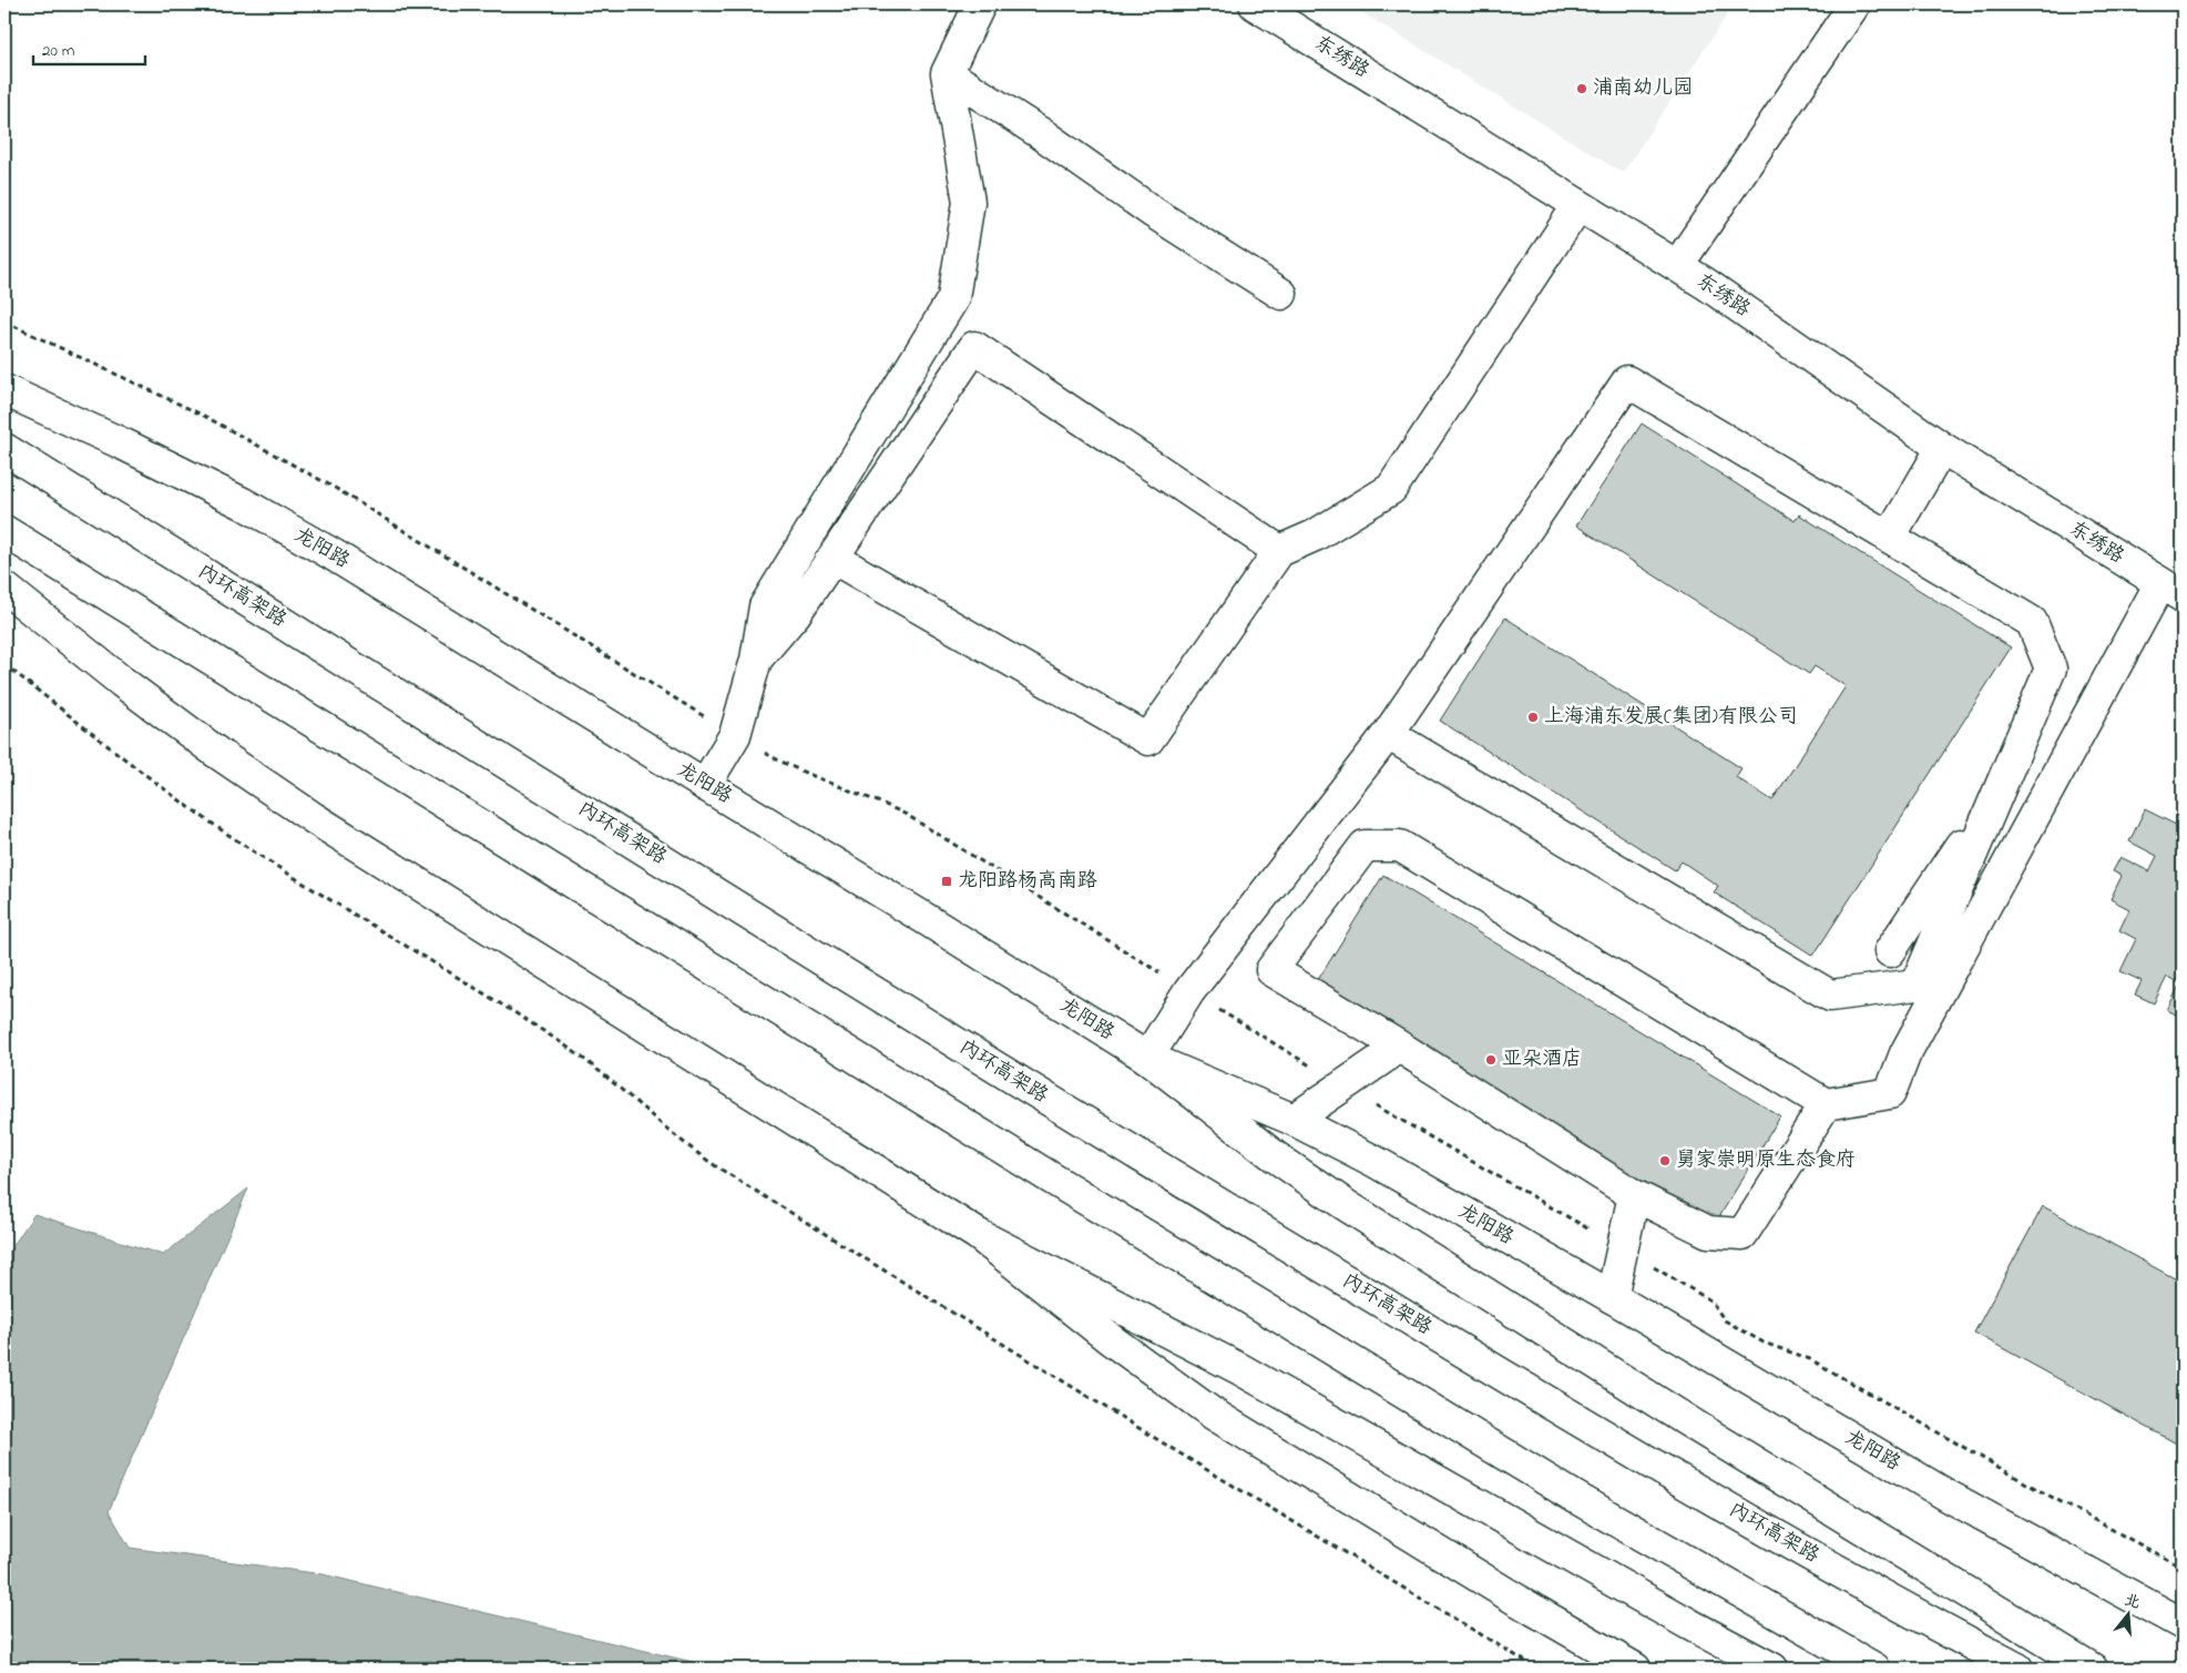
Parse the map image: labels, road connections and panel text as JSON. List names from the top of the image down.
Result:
{
  "streets": {
    "main road": ["东绣路", "龙阳路", "内环高架路"]
  },
  "places": {
    "other": [
      "浦南幼儿园",
      "上海浦东发展(集团)有限公司",
      "亚朵酒店",
      "舅家崇明原生态食府"
    ],
    "transit": ["龙阳路杨高南路"]
  },
  "scale_bar": "20 m",
  "north": "top"
}
